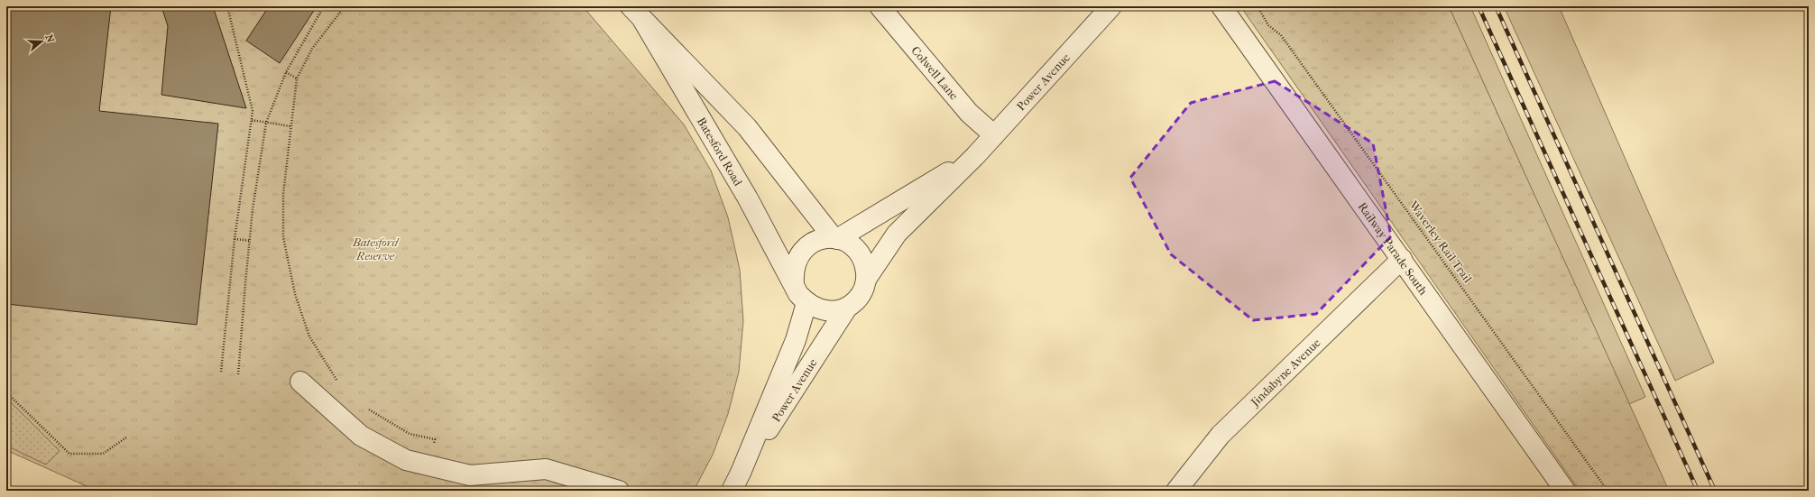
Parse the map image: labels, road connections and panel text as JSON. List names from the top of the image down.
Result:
{
  "streets": {
    "street": [
      "Colwell Lane",
      "Power Avenue",
      "Batesford Road",
      "Railway Parade South",
      "Jindabyne Avenue"
    ],
    "path": ["Waverley Rail Trail"]
  },
  "crossings": [
    ["Colwell Lane", "Power Avenue"],
    ["Power Avenue", "Batesford Road"],
    ["Railway Parade South", "Jindabyne Avenue"]
  ],
  "parks": ["Batesford Reserve"],
  "north": "right"
}
